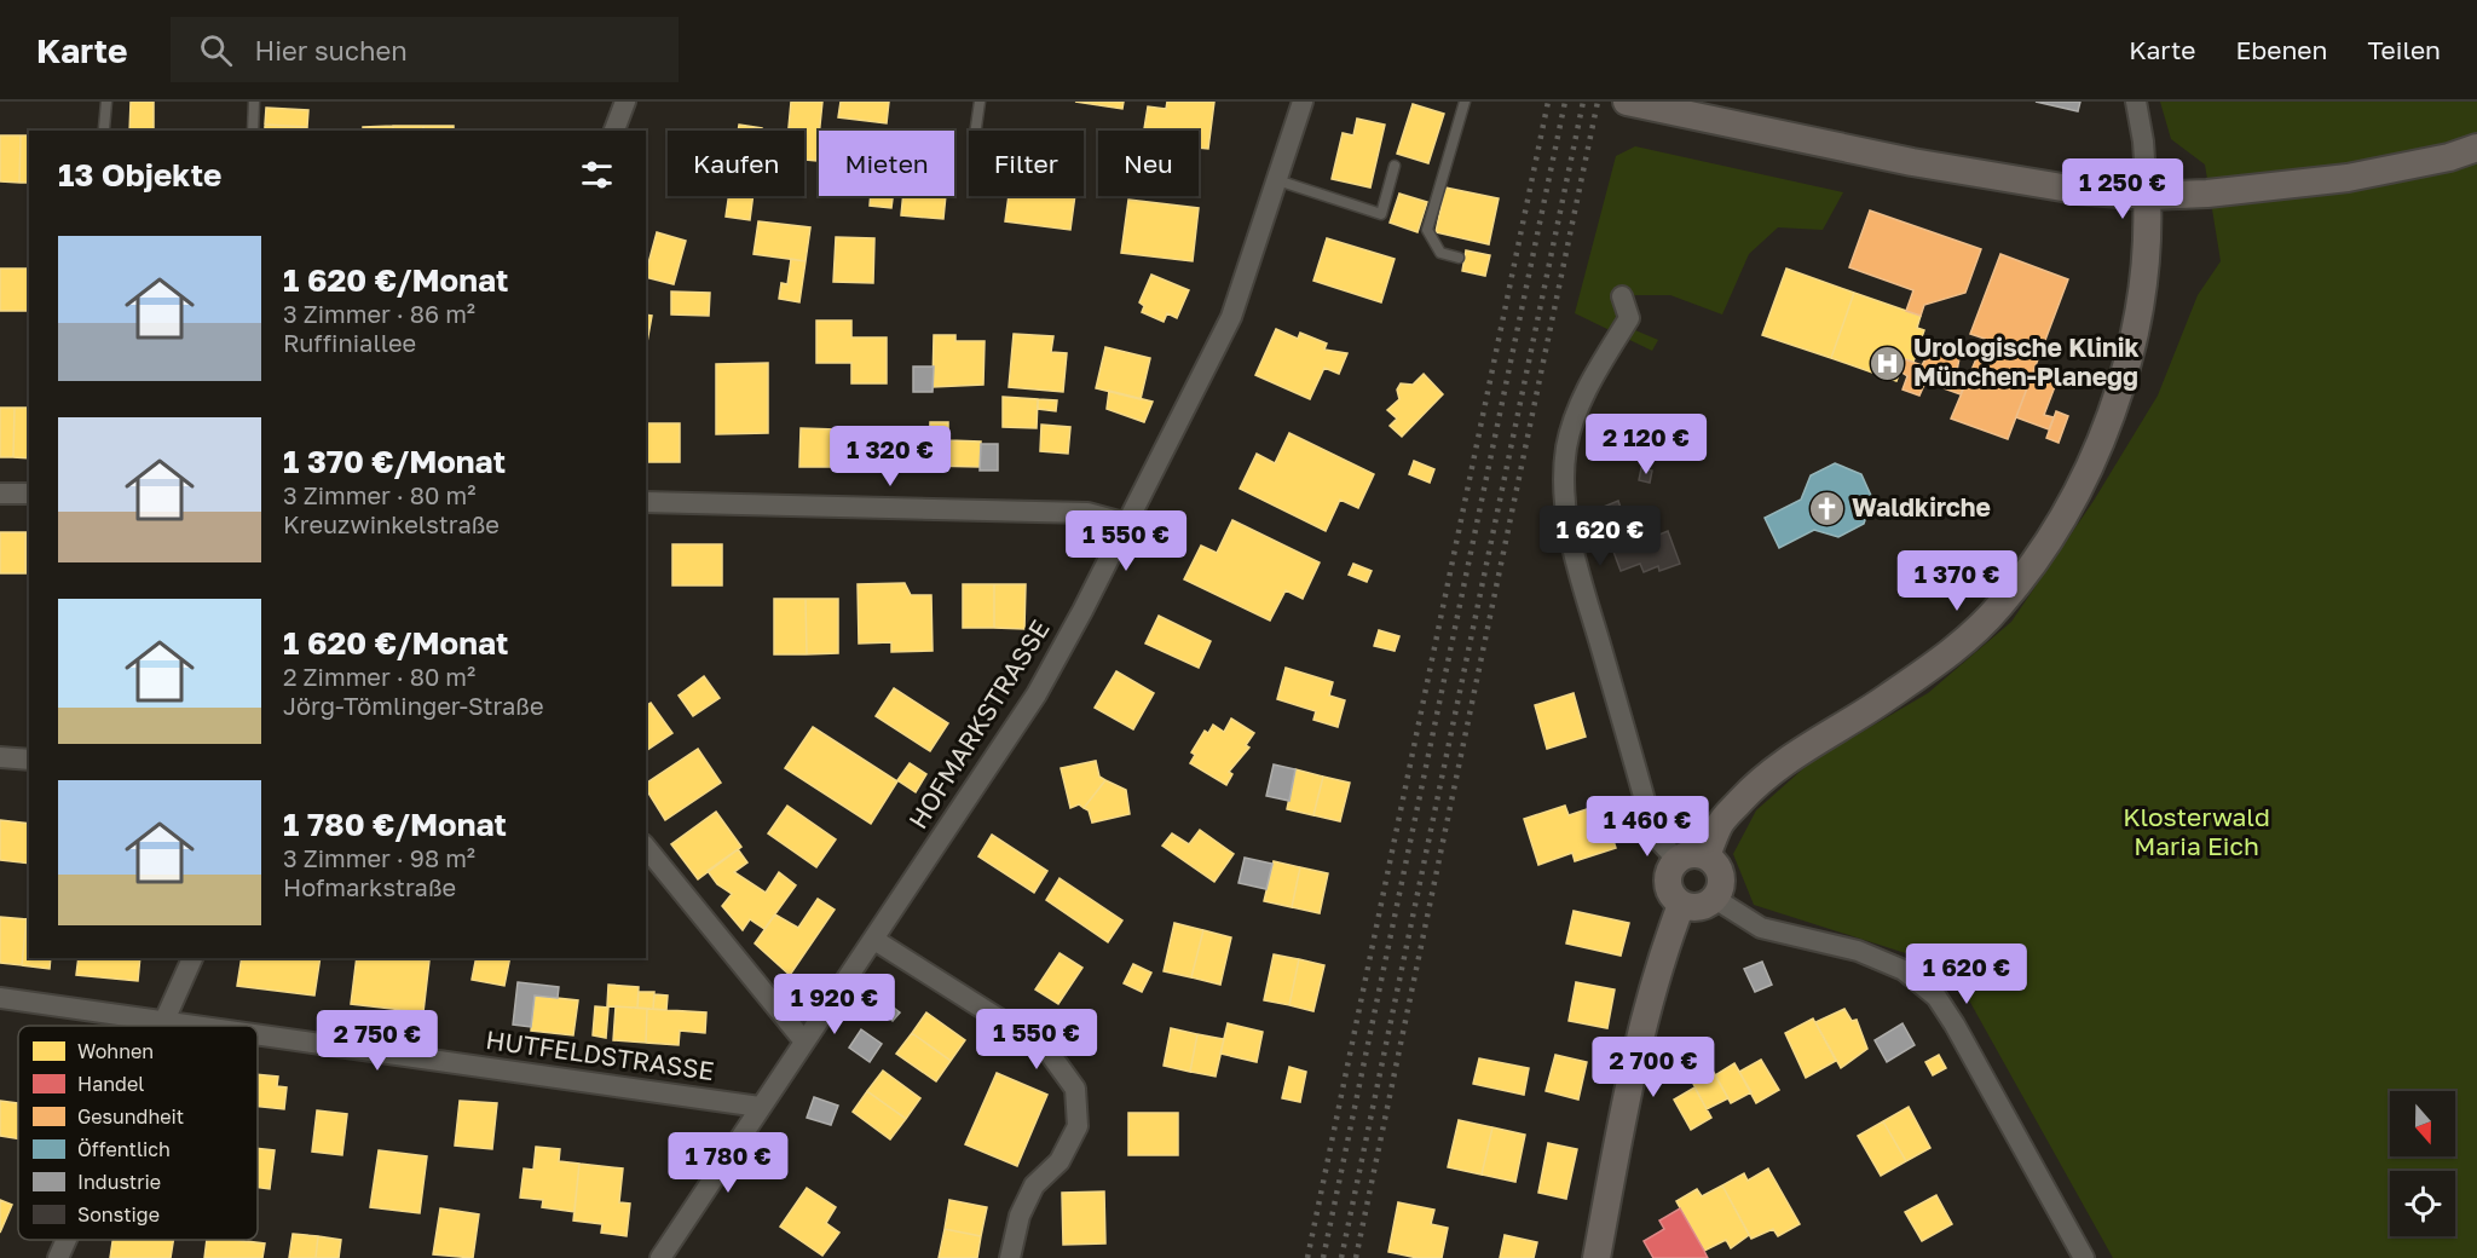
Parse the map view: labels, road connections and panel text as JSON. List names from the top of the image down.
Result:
{
  "streets": {
    "street": ["HOFMARKSTRASSE", "HUTFELDSTRASSE"]
  },
  "crossings": [
    ["HOFMARKSTRASSE", "HUTFELDSTRASSE"]
  ],
  "parks": ["Klosterwald Maria Eich"],
  "places": {
    "hospital": ["Urologische Klinik München-Planegg"],
    "church": ["Waldkirche"]
  },
  "legend": [
    "Wohnen",
    "Handel",
    "Gesundheit",
    "Öffentlich",
    "Industrie",
    "Sonstige"
  ],
  "north": "bottom",
  "page": {
    "header": "Karte",
    "search": "Hier suchen",
    "nav": ["Karte", "Ebenen", "Teilen"],
    "chip": [
      "Kaufen",
      "Mieten",
      "Filter",
      "Neu"
    ],
    "heading": "13 Objekte",
    "price": [
      "1 250 €",
      "2 120 €",
      "1 320 €",
      "1 620 €",
      "1 550 €",
      "1 370 €",
      "1 460 €",
      "1 620 €",
      "1 920 €",
      "1 550 €",
      "2 750 €",
      "2 700 €",
      "1 780 €"
    ],
    "list": [
      {
        "name": "1 620 €/Monat",
        "note": "3 Zimmer · 86 m² · Ruffiniallee"
      },
      {
        "name": "1 370 €/Monat",
        "note": "3 Zimmer · 80 m² · Kreuzwinkelstraße"
      },
      {
        "name": "1 620 €/Monat",
        "note": "2 Zimmer · 80 m² · Jörg-Tömlinger-Straße"
      },
      {
        "name": "1 780 €/Monat",
        "note": "3 Zimmer · 98 m² · Hofmarkstraße"
      }
    ]
  }
}
